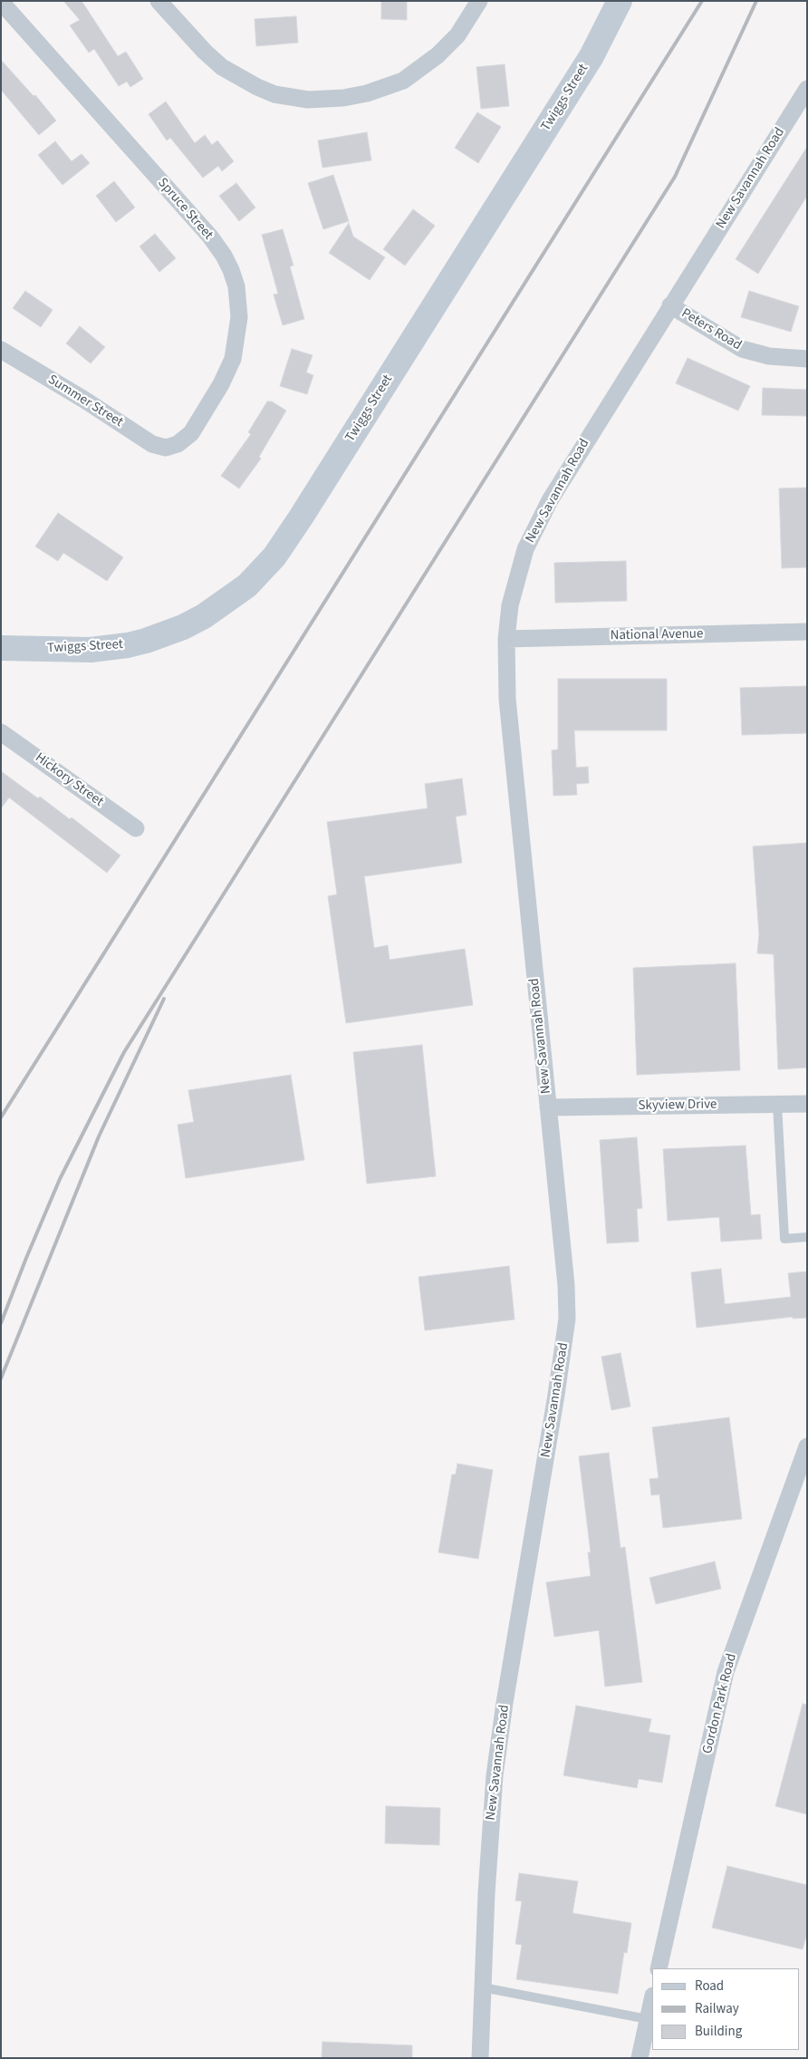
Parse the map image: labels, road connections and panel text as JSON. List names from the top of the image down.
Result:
{
  "streets": {
    "main road": ["Twiggs Street"],
    "street": [
      "New Savannah Road",
      "Spruce Street",
      "Peters Road",
      "Summer Street",
      "National Avenue",
      "Hickory Street",
      "Skyview Drive",
      "Gordon Park Road"
    ]
  },
  "crossings": [
    ["New Savannah Road", "Peters Road"],
    ["New Savannah Road", "National Avenue"],
    ["New Savannah Road", "Skyview Drive"],
    ["Spruce Street", "Summer Street"]
  ],
  "legend": ["Road", "Railway", "Building"]
}
